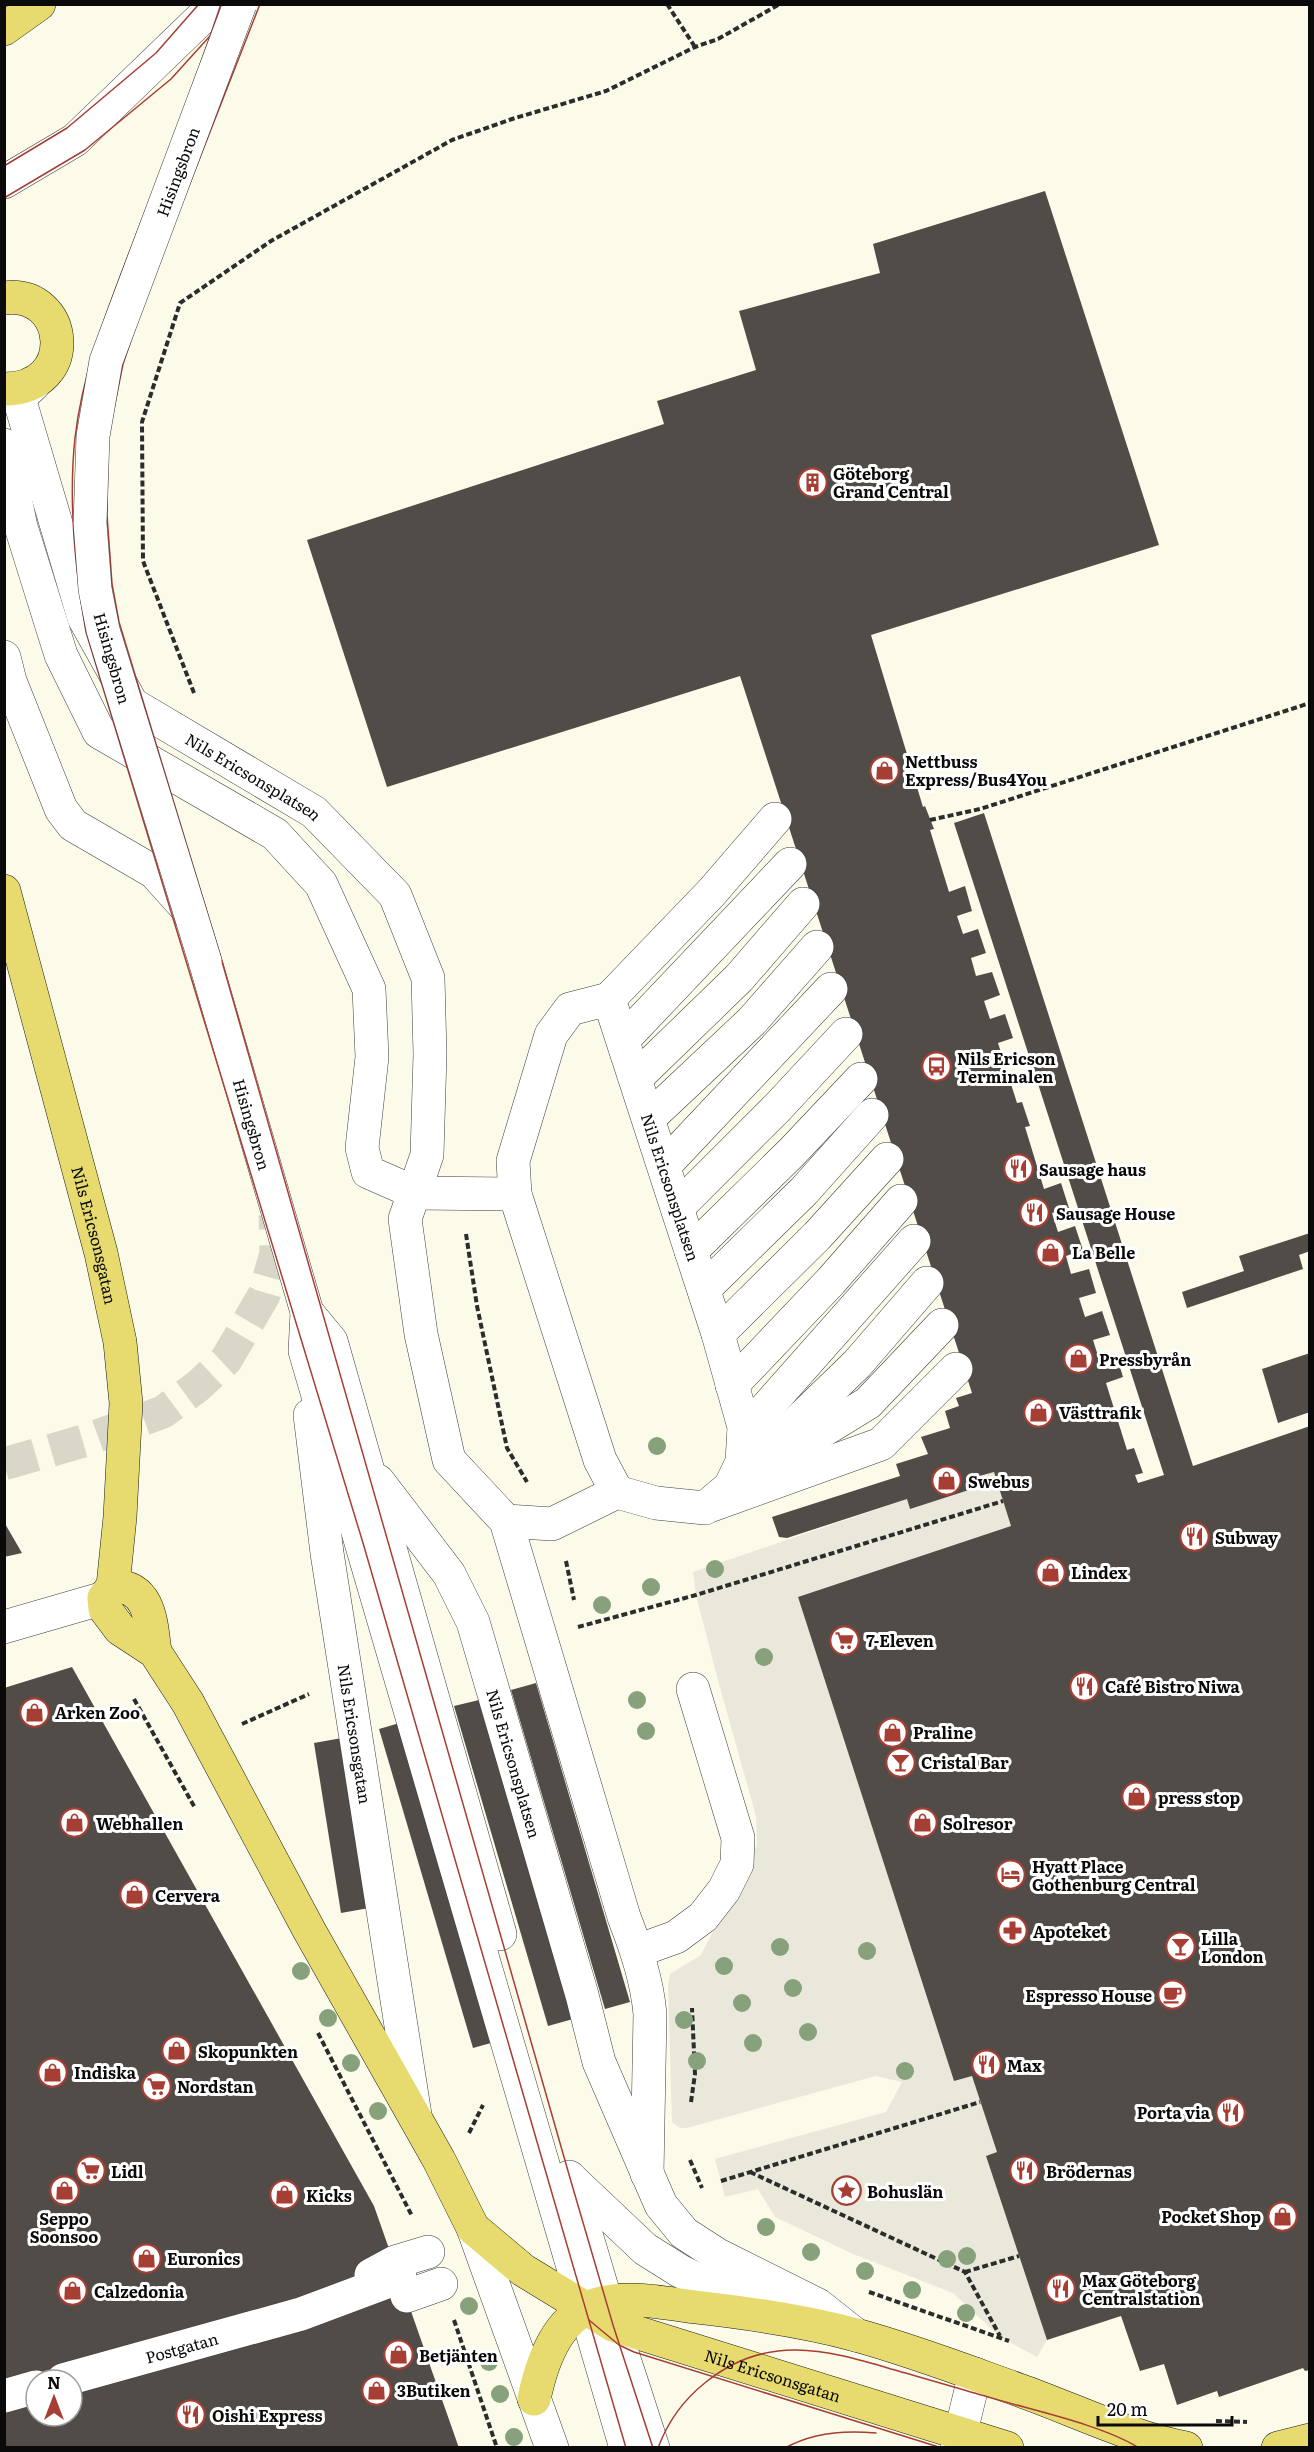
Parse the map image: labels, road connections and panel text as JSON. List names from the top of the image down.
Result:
{
  "streets": {
    "main road": ["Nils Ericsonsgatan"],
    "street": ["Hisingsbron", "Nils Ericsonsplatsen", "Postgatan"]
  },
  "crossings": [
    ["Hisingsbron", "Nils Ericsonsplatsen"],
    ["Hisingsbron", "Nils Ericsonsgatan"]
  ],
  "places": {
    "building": ["Göteborg Grand Central"],
    "shop": [
      "Nettbuss Express/Bus4You",
      "La Belle",
      "Pressbyrån",
      "Västtrafik",
      "Swebus",
      "Lindex",
      "Arken Zoo",
      "Praline",
      "press stop",
      "Webhallen",
      "Solresor",
      "Cervera",
      "Skopunkten",
      "Indiska",
      "Seppo Soonsoo",
      "Kicks",
      "Pocket Shop",
      "Euronics",
      "Calzedonia",
      "Betjänten",
      "3Butiken"
    ],
    "bus stop": ["Nils Ericson Terminalen"],
    "restaurant": [
      "Sausage haus",
      "Sausage House",
      "Subway",
      "Café Bistro Niwa",
      "Max",
      "Porta via",
      "Brödernas",
      "Max Göteborg Centralstation",
      "Oishi Express"
    ],
    "supermarket": ["7-Eleven", "Nordstan", "Lidl"],
    "bar": ["Cristal Bar", "Lilla London"],
    "hotel": ["Hyatt Place Gothenburg Central"],
    "pharmacy": ["Apoteket"],
    "cafe": ["Espresso House"],
    "place": ["Bohuslän"]
  },
  "scale_bar": "20 m",
  "north": "top"
}
